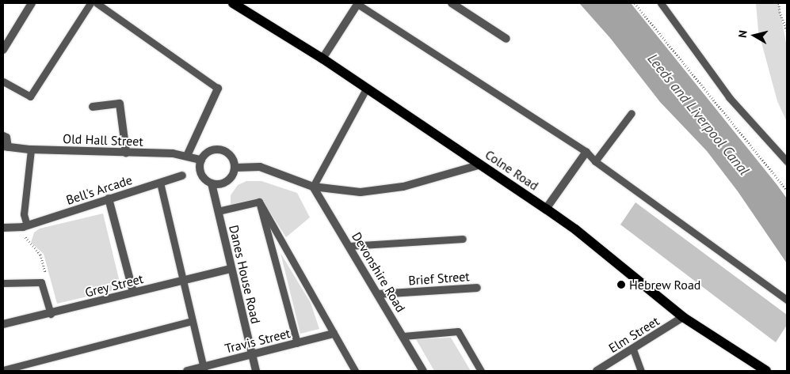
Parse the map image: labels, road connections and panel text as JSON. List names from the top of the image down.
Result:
{
  "streets": {
    "main road": ["Colne Road"],
    "street": [
      "Old Hall Street",
      "Bell's Arcade",
      "Devonshire Road",
      "Danes House Road",
      "Brief Street",
      "Grey Street",
      "Elm Street",
      "Travis Street"
    ]
  },
  "crossings": [
    ["Old Hall Street", "Danes House Road"],
    ["Colne Road", "Elm Street"],
    ["Devonshire Road", "Brief Street"],
    ["Danes House Road", "Grey Street"],
    ["Danes House Road", "Travis Street"]
  ],
  "water": ["Leeds and Liverpool Canal"],
  "places": ["Hebrew Road"],
  "north": "left"
}
